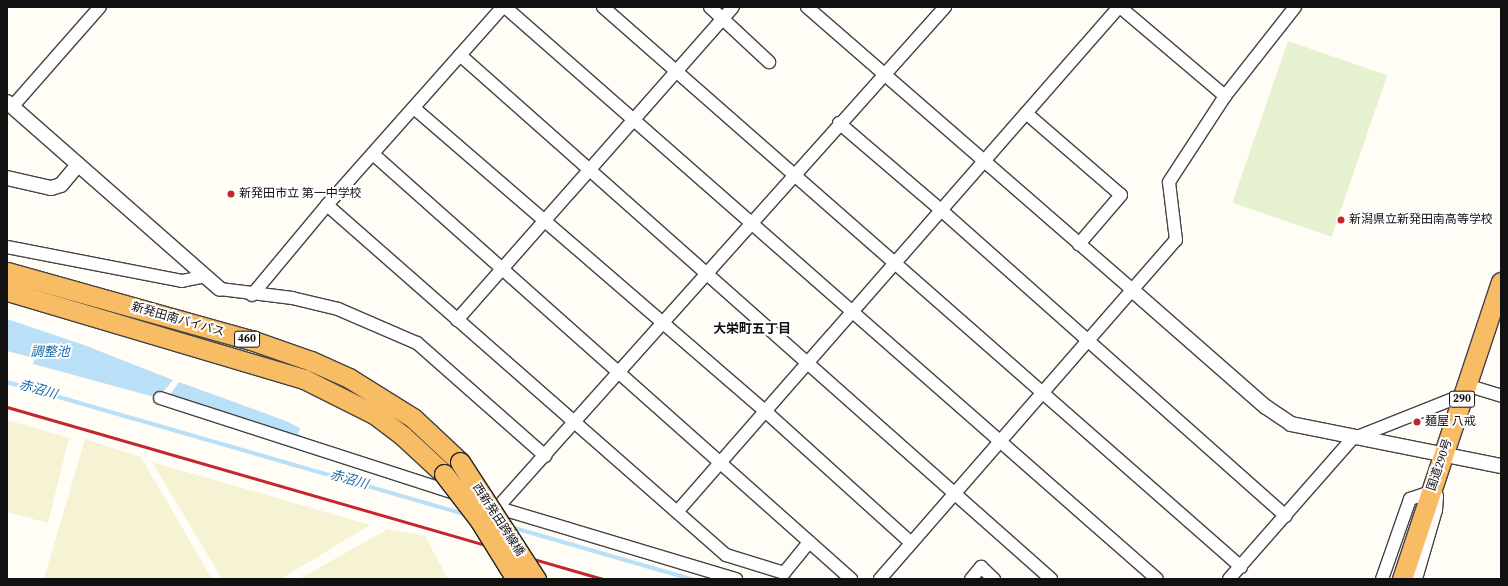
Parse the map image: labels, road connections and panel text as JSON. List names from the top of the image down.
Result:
{
  "streets": {
    "highway": [
      "新発田南バイパス",
      "460",
      "290",
      "国道290号",
      "西新発田跨線橋"
    ]
  },
  "crossings": [
    ["新発田南バイパス", "西新発田跨線橋"]
  ],
  "districts": ["大栄町五丁目"],
  "water": ["調整池", "赤沼川"],
  "places": ["新発田市立 第一中学校", "新潟県立新発田南高等学校", "麺屋 八戒"]
}
